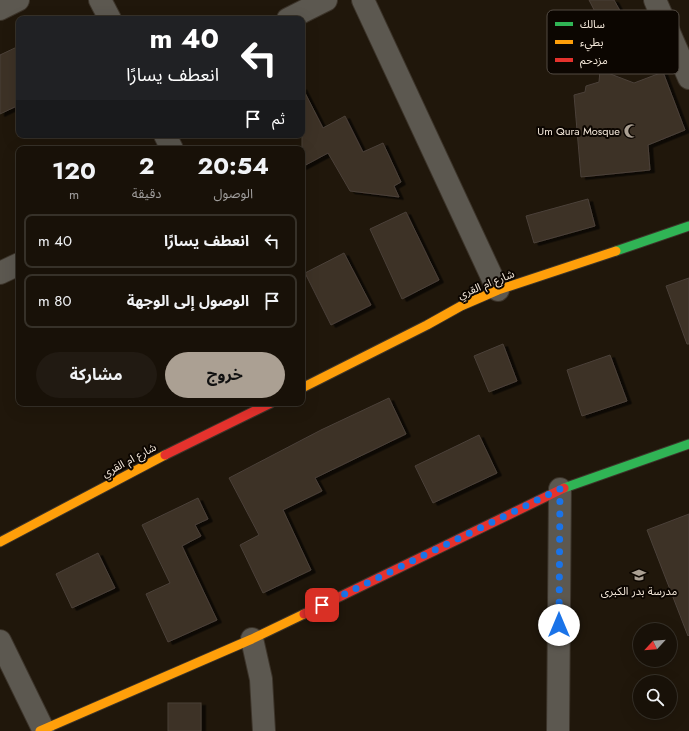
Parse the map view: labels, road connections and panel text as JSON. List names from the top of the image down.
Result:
{
  "streets": {
    "street": ["شارع ام القري"]
  },
  "places": {
    "mosque": ["Um Qura Mosque"],
    "school or university": ["مدرسة بدر الكبرى"]
  },
  "legend": ["سالك", "بطيء", "مزدحم"],
  "north": "bottom left",
  "page": {
    "turn": ["40 m", "انعطف يسارًا"],
    "then": "ثم",
    "eta": [
      "20:54",
      "الوصول",
      "2",
      "دقيقة",
      "120",
      "m"
    ],
    "list": [
      {
        "name": "انعطف يسارًا",
        "value": "40 m"
      },
      {
        "name": "الوصول إلى الوجهة",
        "value": "80 m"
      }
    ],
    "buttons": ["خروج", "مشاركة"]
  }
}
